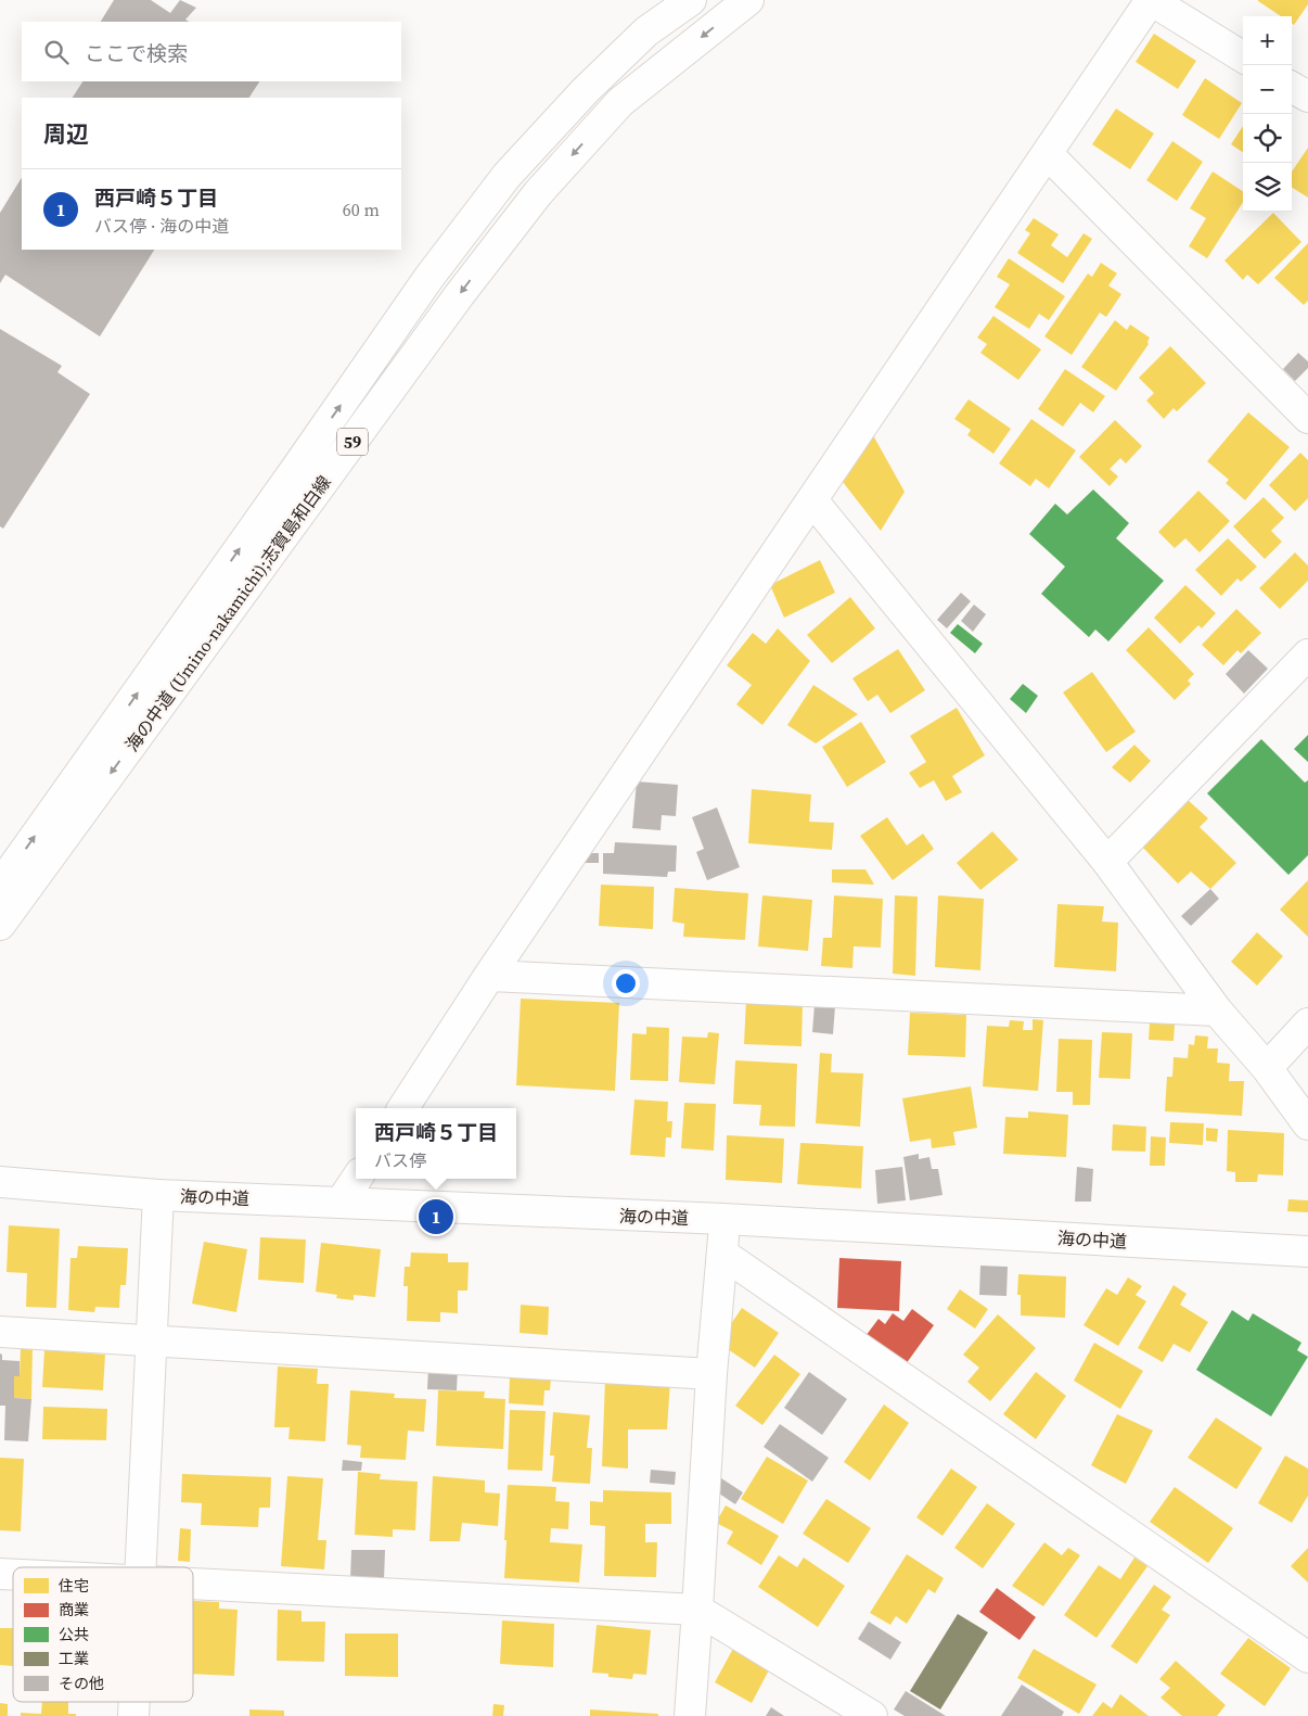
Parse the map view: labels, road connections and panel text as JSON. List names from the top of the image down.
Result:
{
  "streets": {
    "street": ["59", "海の中道 (Umino-nakamichi);志賀島和白線", "海の中道"]
  },
  "legend": [
    "住宅",
    "商業",
    "公共",
    "工業",
    "その他"
  ],
  "page": {
    "map_buttons": ["+", "−"],
    "search": "ここで検索",
    "heading": "周辺",
    "list": [
      {
        "mark": "1",
        "name": "西戸崎５丁目",
        "note": "バス停 · 海の中道",
        "value": "60 m"
      }
    ],
    "popup": ["西戸崎５丁目", "バス停"],
    "pins": "1"
  }
}
